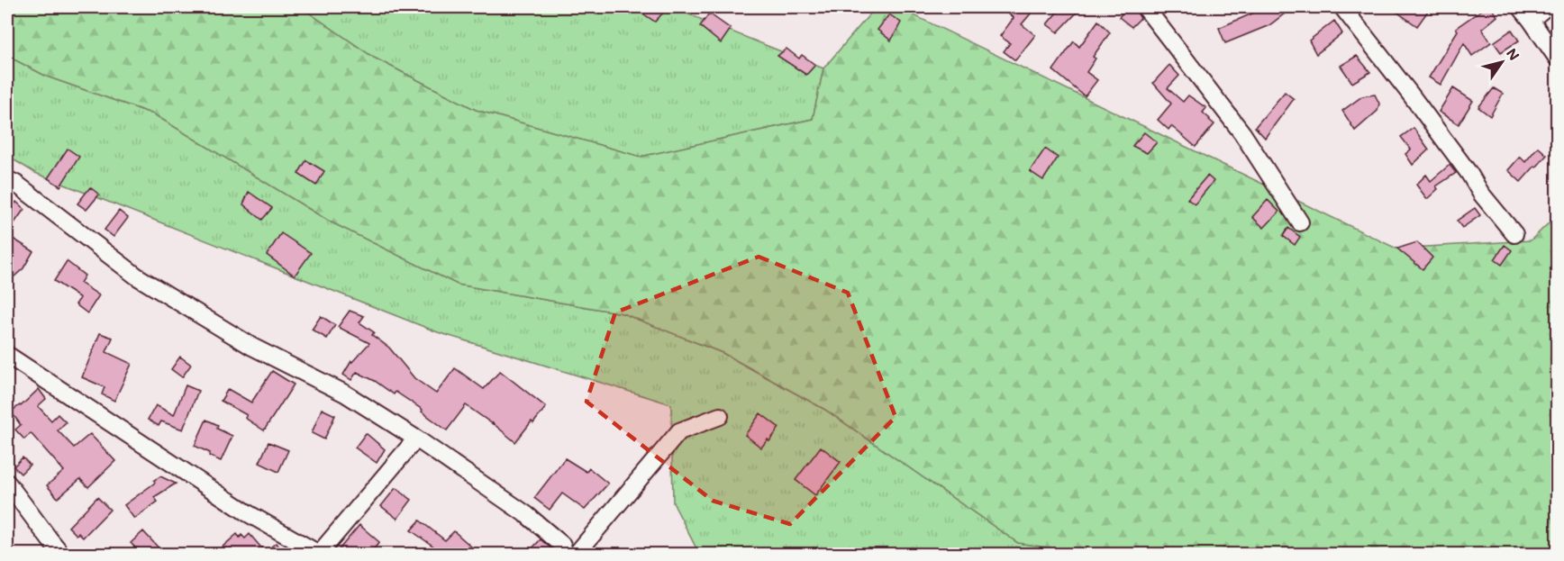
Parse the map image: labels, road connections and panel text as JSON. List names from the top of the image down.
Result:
{
  "north": "top right"
}
